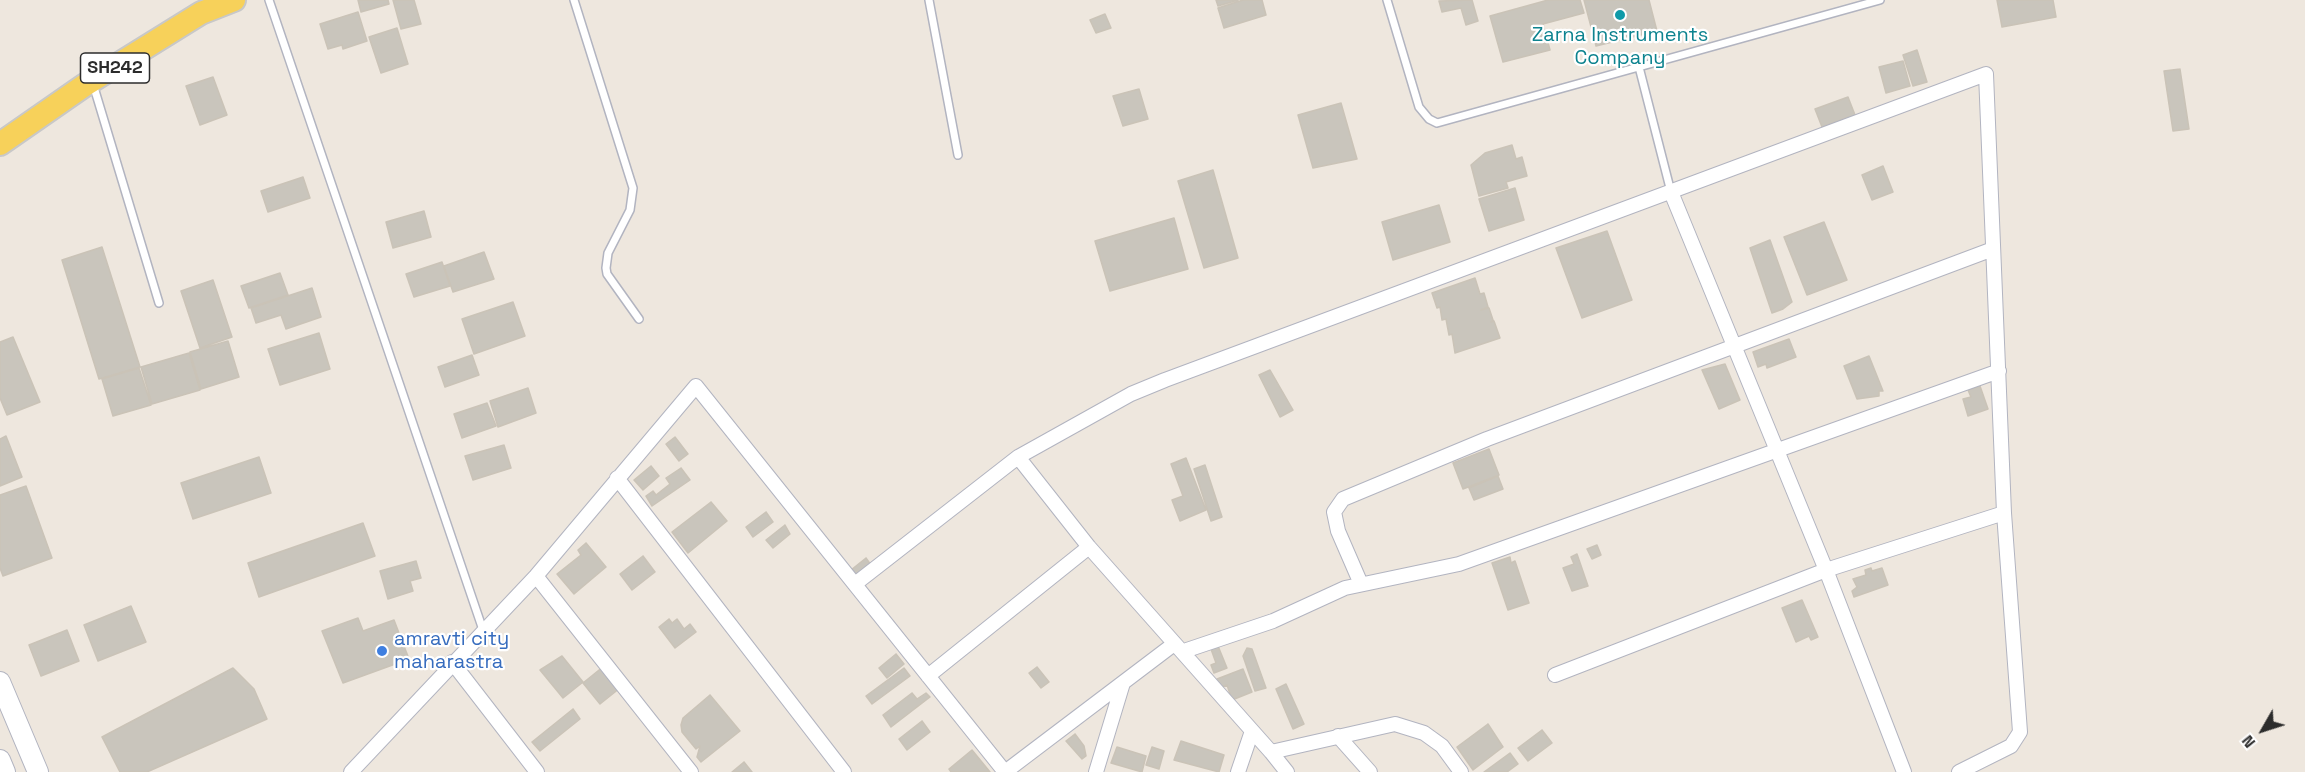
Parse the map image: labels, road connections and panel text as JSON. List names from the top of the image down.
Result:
{
  "streets": {
    "main road": ["SH242"]
  },
  "places": ["Zarna Instruments Company", "amravti city maharastra"],
  "north": "bottom left"
}
